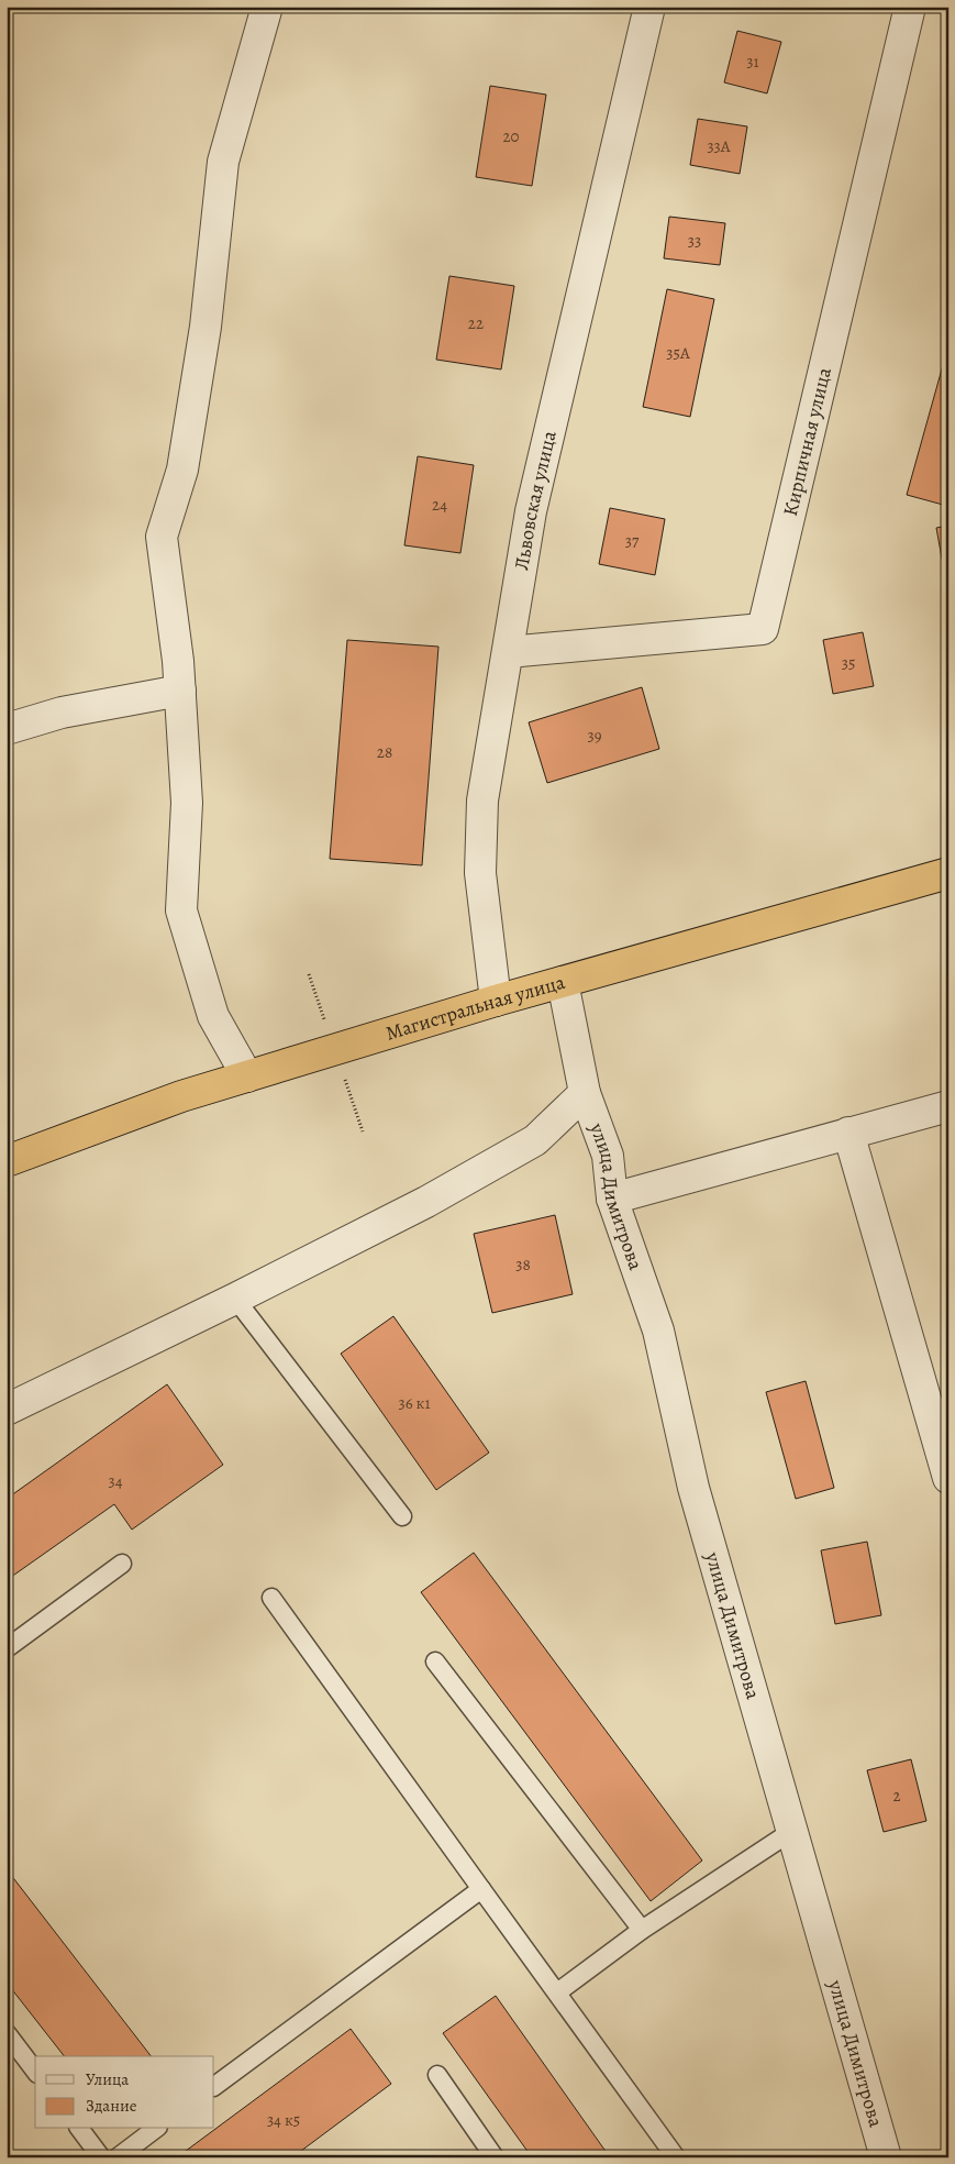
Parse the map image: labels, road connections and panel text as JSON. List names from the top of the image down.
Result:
{
  "streets": {
    "highway": ["Магистральная улица"],
    "street": ["Кирпичная улица", "Львовская улица", "улица Димитрова"]
  },
  "crossings": [
    ["Кирпичная улица", "Львовская улица"],
    ["Львовская улица", "Магистральная улица"],
    ["Магистральная улица", "улица Димитрова"]
  ],
  "house_numbers": [
    "31",
    "20",
    "33А",
    "33",
    "22",
    "35А",
    "24",
    "37",
    "35",
    "39",
    "28",
    "38",
    "36 к1",
    "34",
    "2",
    "34 к5"
  ],
  "legend": ["Улица", "Здание"]
}
